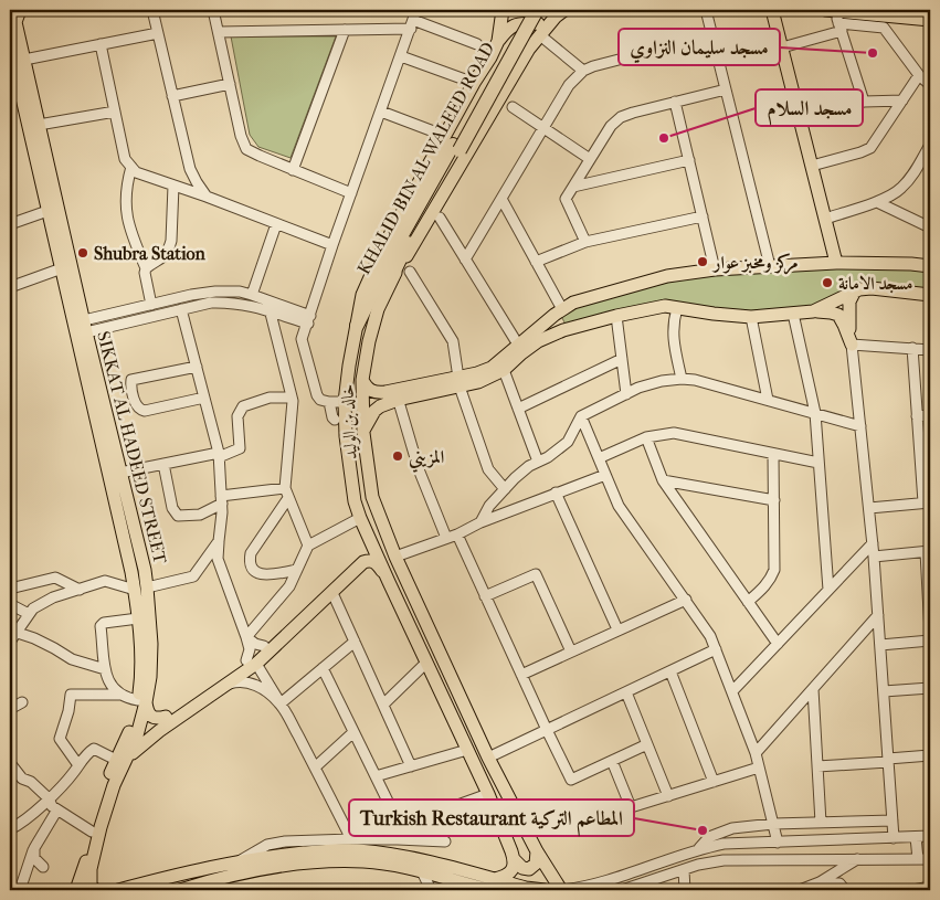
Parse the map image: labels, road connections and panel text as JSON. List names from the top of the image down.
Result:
{
  "streets": {
    "highway": ["KHALID BIN AL WALEED ROAD"],
    "main road": ["خالد بن الوليد", "SIKKAT AL HADEED STREET"]
  },
  "crossings": [
    ["KHALID BIN AL WALEED ROAD", "خالد بن الوليد"]
  ],
  "places": [
    "مسجد سليمان النزاوي",
    "مسجد السلام",
    "Shubra Station",
    "مركز ومخبز عوار",
    "مسجد الامانة",
    "المزيني",
    "Turkish Restaurant المطاعم التركية"
  ]
}
